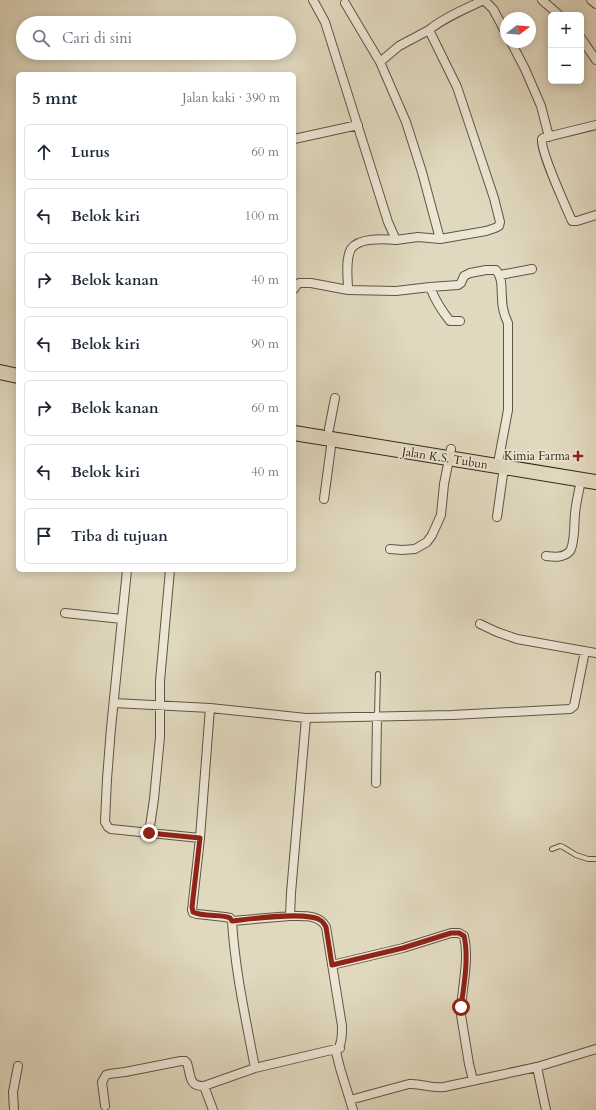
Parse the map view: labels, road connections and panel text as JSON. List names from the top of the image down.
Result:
{
  "streets": {
    "highway": ["Jalan K.S. Tubun"]
  },
  "places": {
    "health": ["Kimia Farma"]
  },
  "north": "right",
  "page": {
    "map_buttons": ["+", "−"],
    "search": "Cari di sini",
    "heading": ["5 mnt", "Jalan kaki · 390 m"],
    "list": [
      ["Lurus", "60 m"],
      ["Belok kiri", "100 m"],
      ["Belok kanan", "40 m"],
      ["Belok kiri", "90 m"],
      ["Belok kanan", "60 m"],
      ["Belok kiri", "40 m"],
      "Tiba di tujuan"
    ]
  }
}
